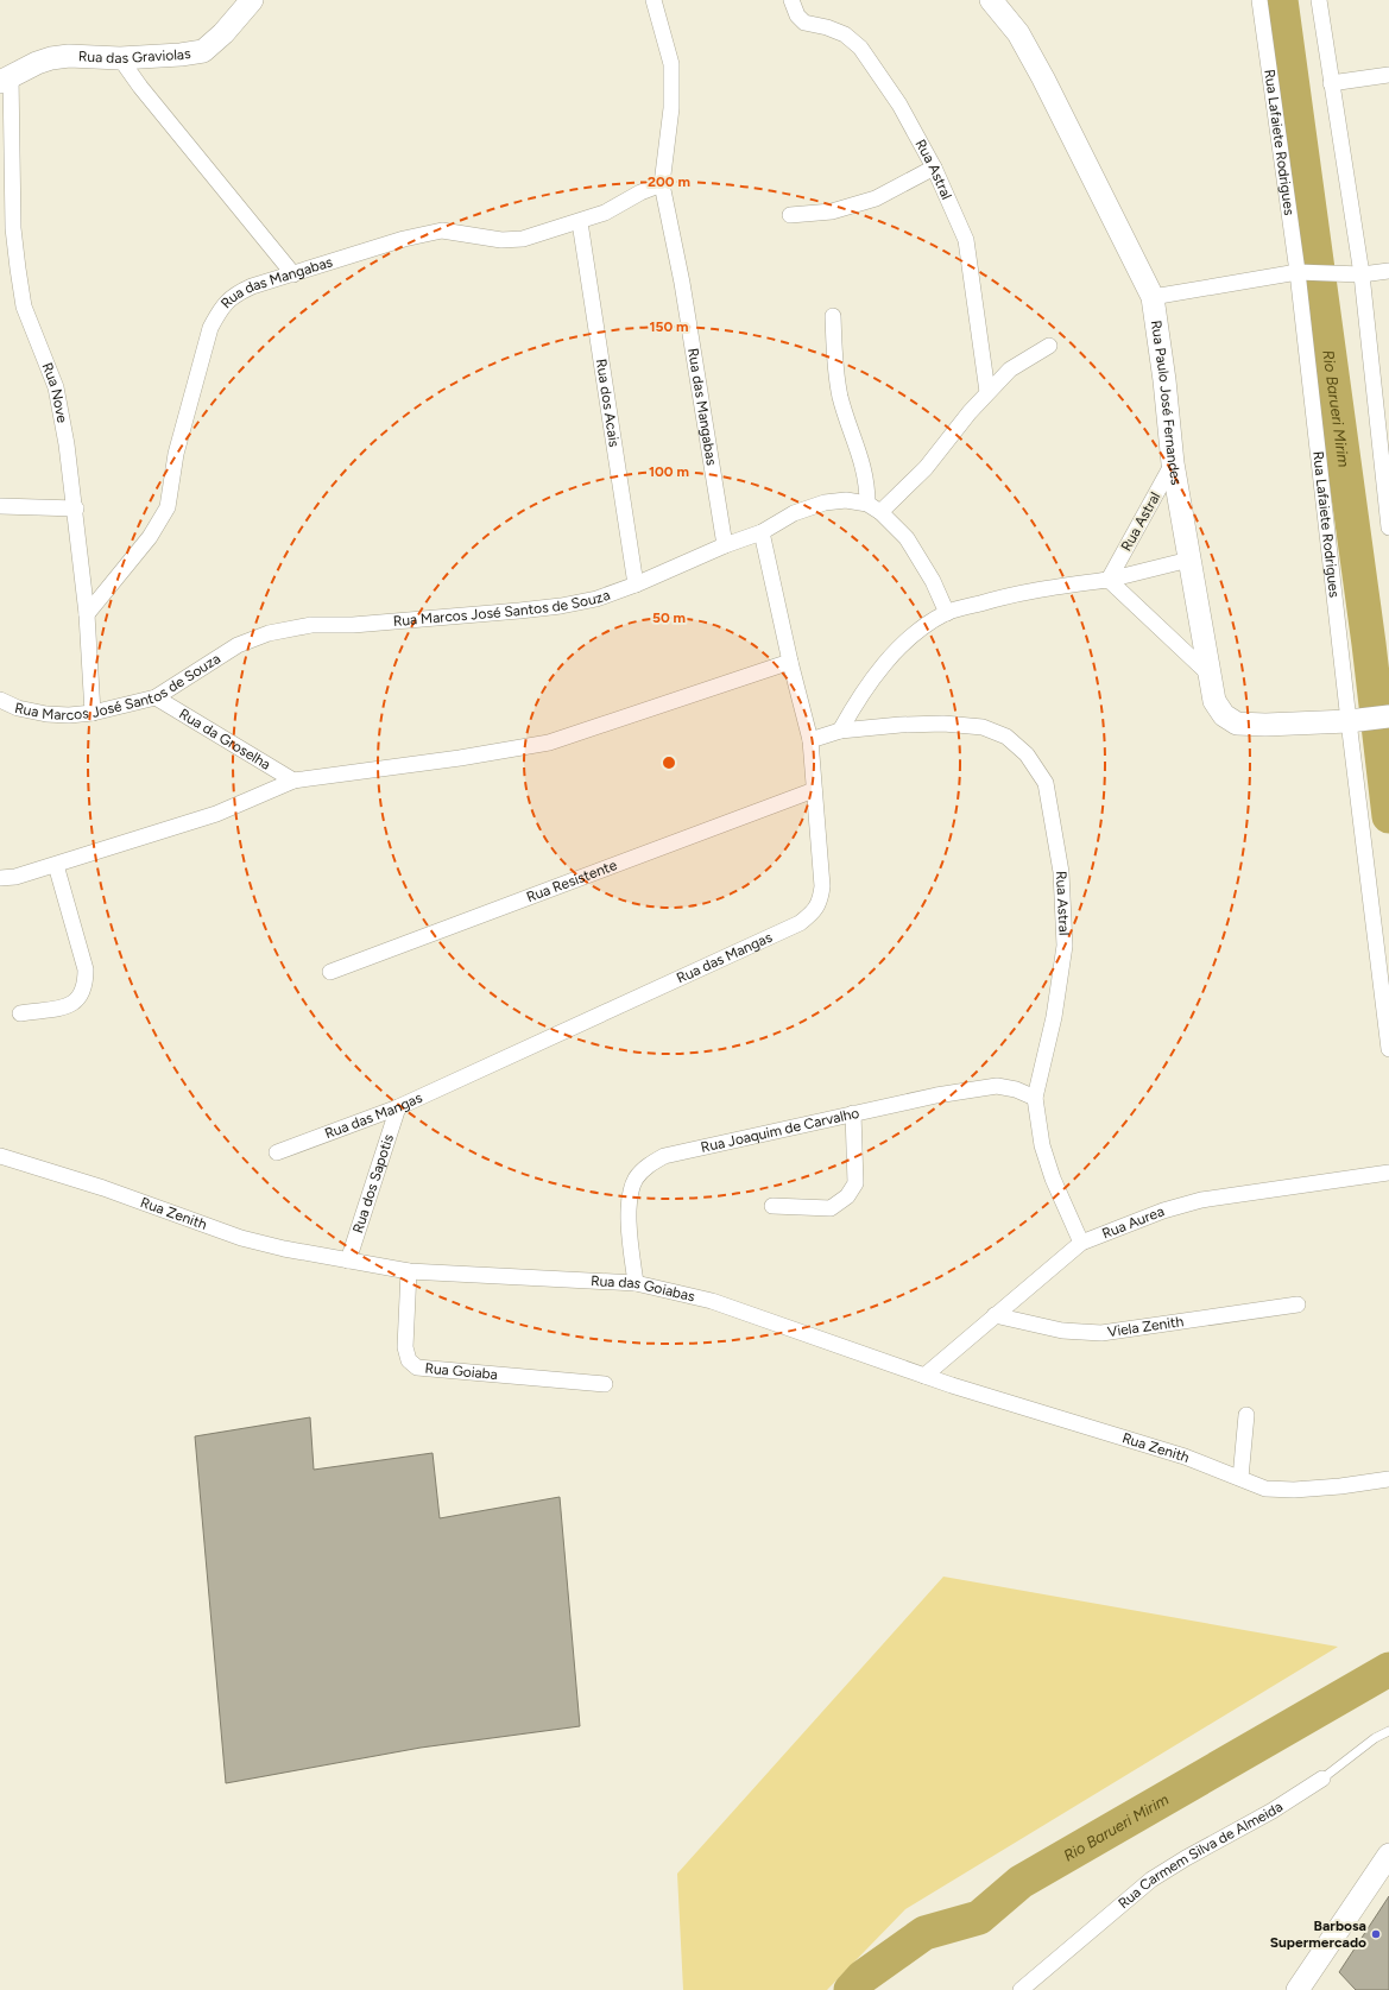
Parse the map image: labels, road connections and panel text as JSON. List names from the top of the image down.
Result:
{
  "streets": {
    "main road": ["Rua das Graviolas", "Rua Paulo José Fernandes"],
    "street": [
      "Rua Lafaiete Rodrigues",
      "Rua Astral",
      "Rua das Mangabas",
      "Rua Nove",
      "Rua dos Acais",
      "Rua Marcos José Santos de Souza",
      "Rua da Groselha",
      "Rua Resistente",
      "Rua das Mangas",
      "Rua Joaquim de Carvalho",
      "Rua dos Sapotis",
      "Rua Zenith",
      "Rua Aurea",
      "Rua das Goiabas",
      "Viela Zenith",
      "Rua Goiaba",
      "Rua Carmem Silva de Almeida"
    ]
  },
  "crossings": [
    ["Rua das Graviolas", "Rua Nove"],
    ["Rua Lafaiete Rodrigues", "Rua Paulo José Fernandes"],
    ["Rua Astral", "Rua Paulo José Fernandes"],
    ["Rua Astral", "Rua Marcos José Santos de Souza"],
    ["Rua Astral", "Rua das Mangas"],
    ["Rua Astral", "Rua Joaquim de Carvalho"],
    ["Rua Astral", "Rua Aurea"],
    ["Rua das Mangabas", "Rua Nove"],
    ["Rua das Mangabas", "Rua dos Acais"],
    ["Rua das Mangabas", "Rua Marcos José Santos de Souza"],
    ["Rua Nove", "Rua Marcos José Santos de Souza"],
    ["Rua dos Acais", "Rua Marcos José Santos de Souza"],
    ["Rua Marcos José Santos de Souza", "Rua da Groselha"],
    ["Rua Marcos José Santos de Souza", "Rua das Mangas"],
    ["Rua Resistente", "Rua das Mangas"],
    ["Rua das Mangas", "Rua dos Sapotis"],
    ["Rua Joaquim de Carvalho", "Rua das Goiabas"],
    ["Rua dos Sapotis", "Rua Zenith"],
    ["Rua dos Sapotis", "Rua das Goiabas"],
    ["Rua Zenith", "Rua Aurea"],
    ["Rua Zenith", "Rua das Goiabas"],
    ["Rua Aurea", "Rua das Goiabas"],
    ["Rua Aurea", "Viela Zenith"],
    ["Rua das Goiabas", "Rua Goiaba"]
  ],
  "water": ["Rio Barueri Mirim"],
  "places": ["Barbosa Supermercado"],
  "rings": [
    "200 m",
    "150 m",
    "100 m",
    "50 m"
  ]
}
